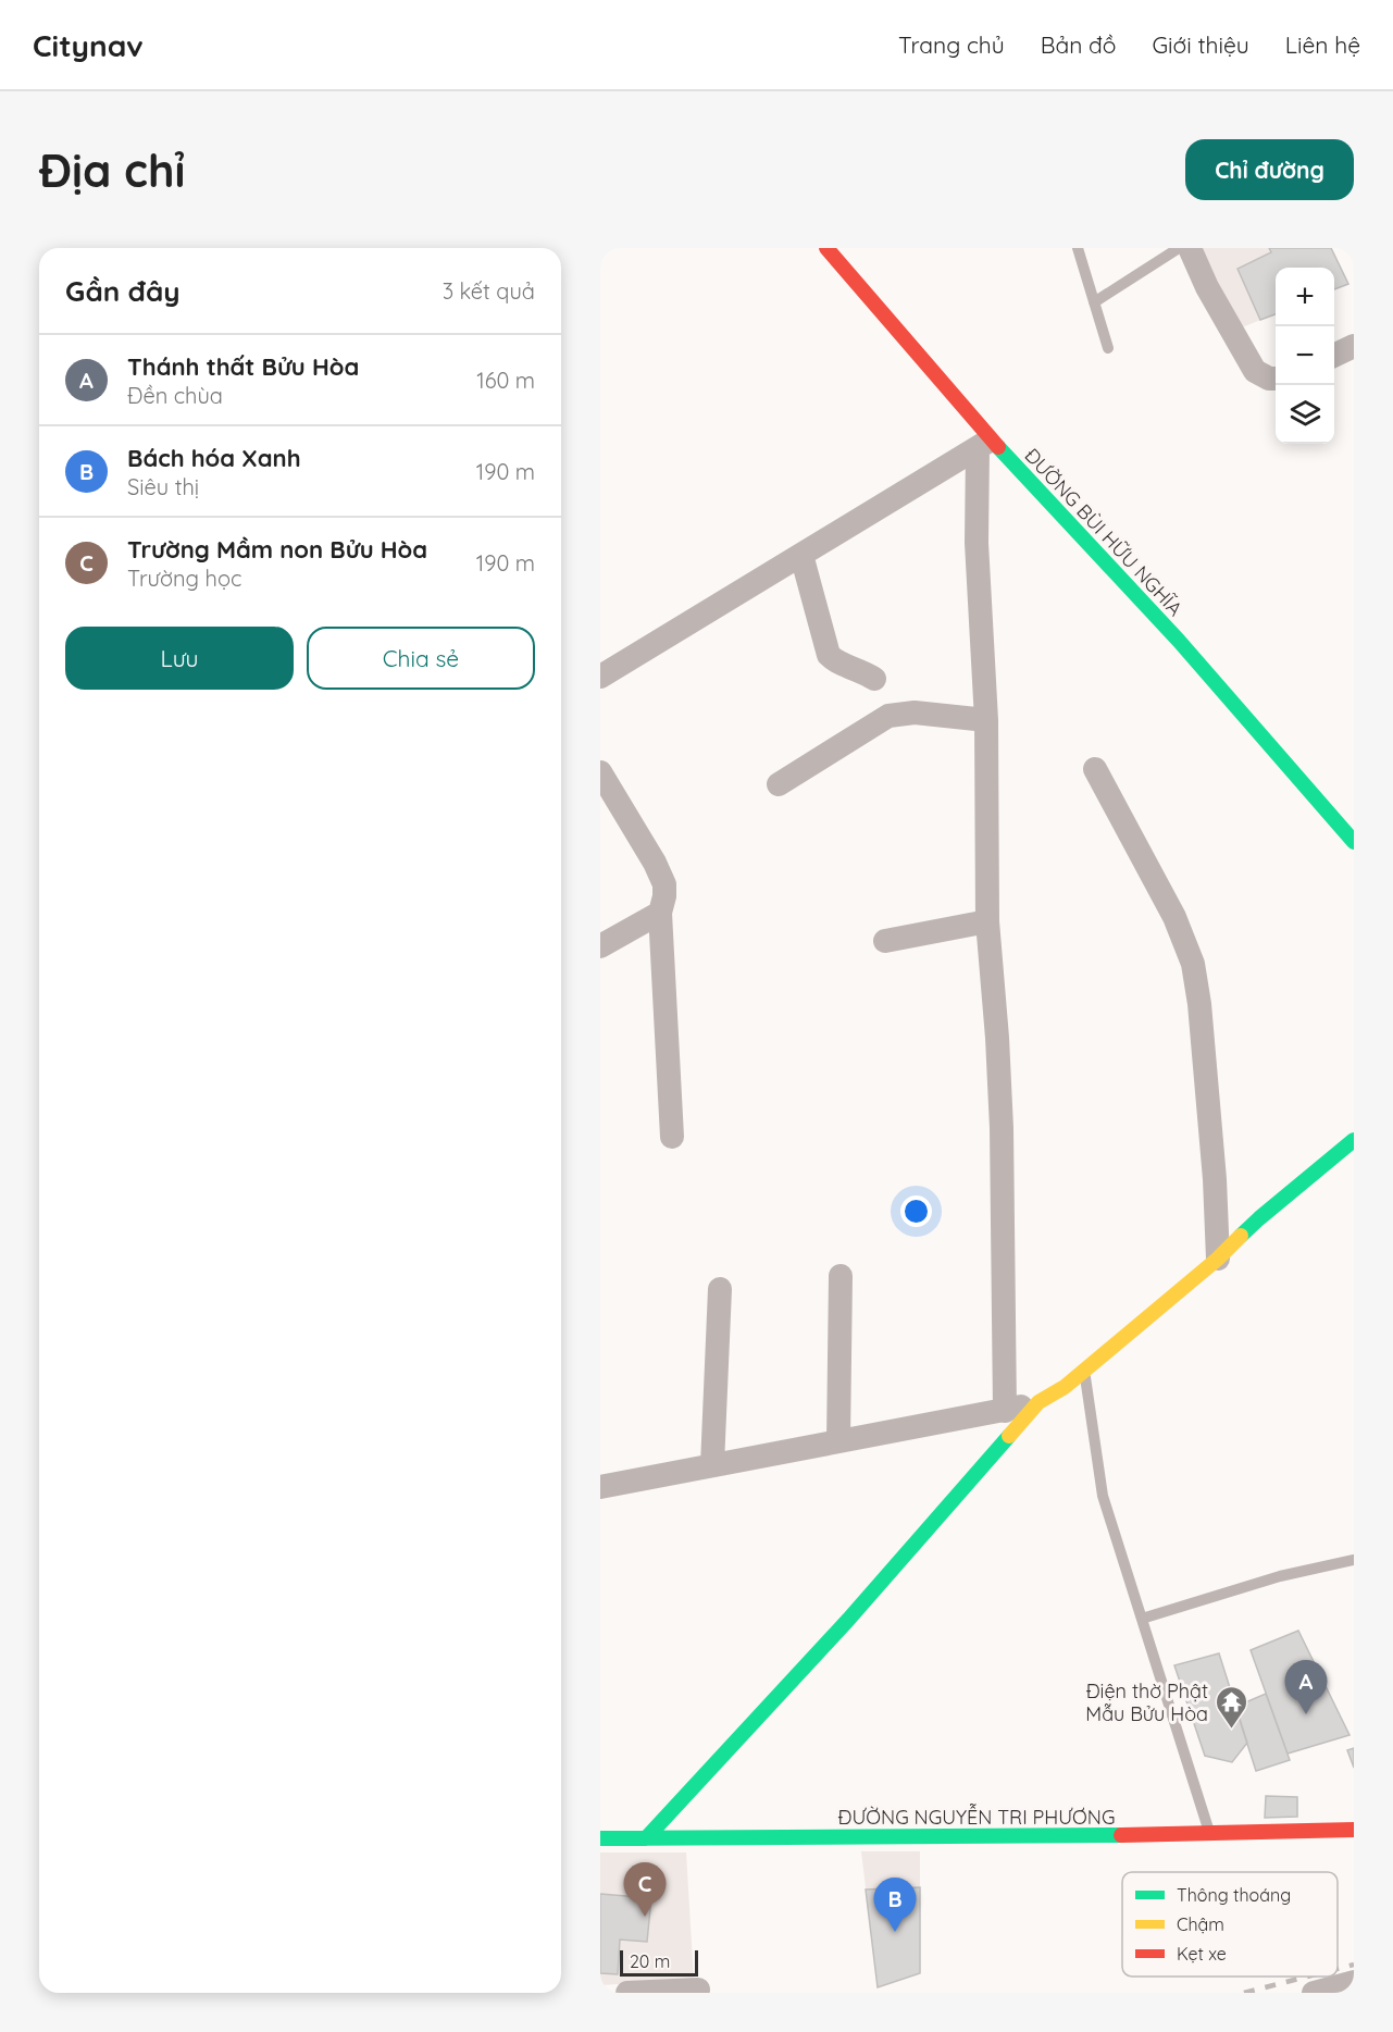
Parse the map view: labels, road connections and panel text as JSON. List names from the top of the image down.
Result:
{
  "streets": {
    "main road": ["ĐƯỜNG BÙI HỮU NGHĨA", "ĐƯỜNG NGUYỄN TRI PHƯƠNG"]
  },
  "places": {
    "temple": ["Điện thờ Phật Mẫu Bửu Hòa"]
  },
  "legend": ["Thông thoáng", "Chậm", "Kẹt xe"],
  "scale_bar": "20 m",
  "page": {
    "header": "Citynav",
    "nav": [
      "Trang chủ",
      "Bản đồ",
      "Giới thiệu",
      "Liên hệ"
    ],
    "buttons": [
      "Chỉ đường",
      ["Lưu", "Chia sẻ"]
    ],
    "title": "Địa chỉ",
    "heading": ["Gần đây", "3 kết quả"],
    "map_buttons": ["+", "−"],
    "list": [
      {
        "mark": "A",
        "name": "Thánh thất Bửu Hòa",
        "note": "Đền chùa",
        "value": "160 m"
      },
      {
        "mark": "B",
        "name": "Bách hóa Xanh",
        "note": "Siêu thị",
        "value": "190 m"
      },
      {
        "mark": "C",
        "name": "Trường Mầm non Bửu Hòa",
        "note": "Trường học",
        "value": "190 m"
      }
    ],
    "pins": ["A", "C", "B"],
    "scale": "20 m"
  }
}
